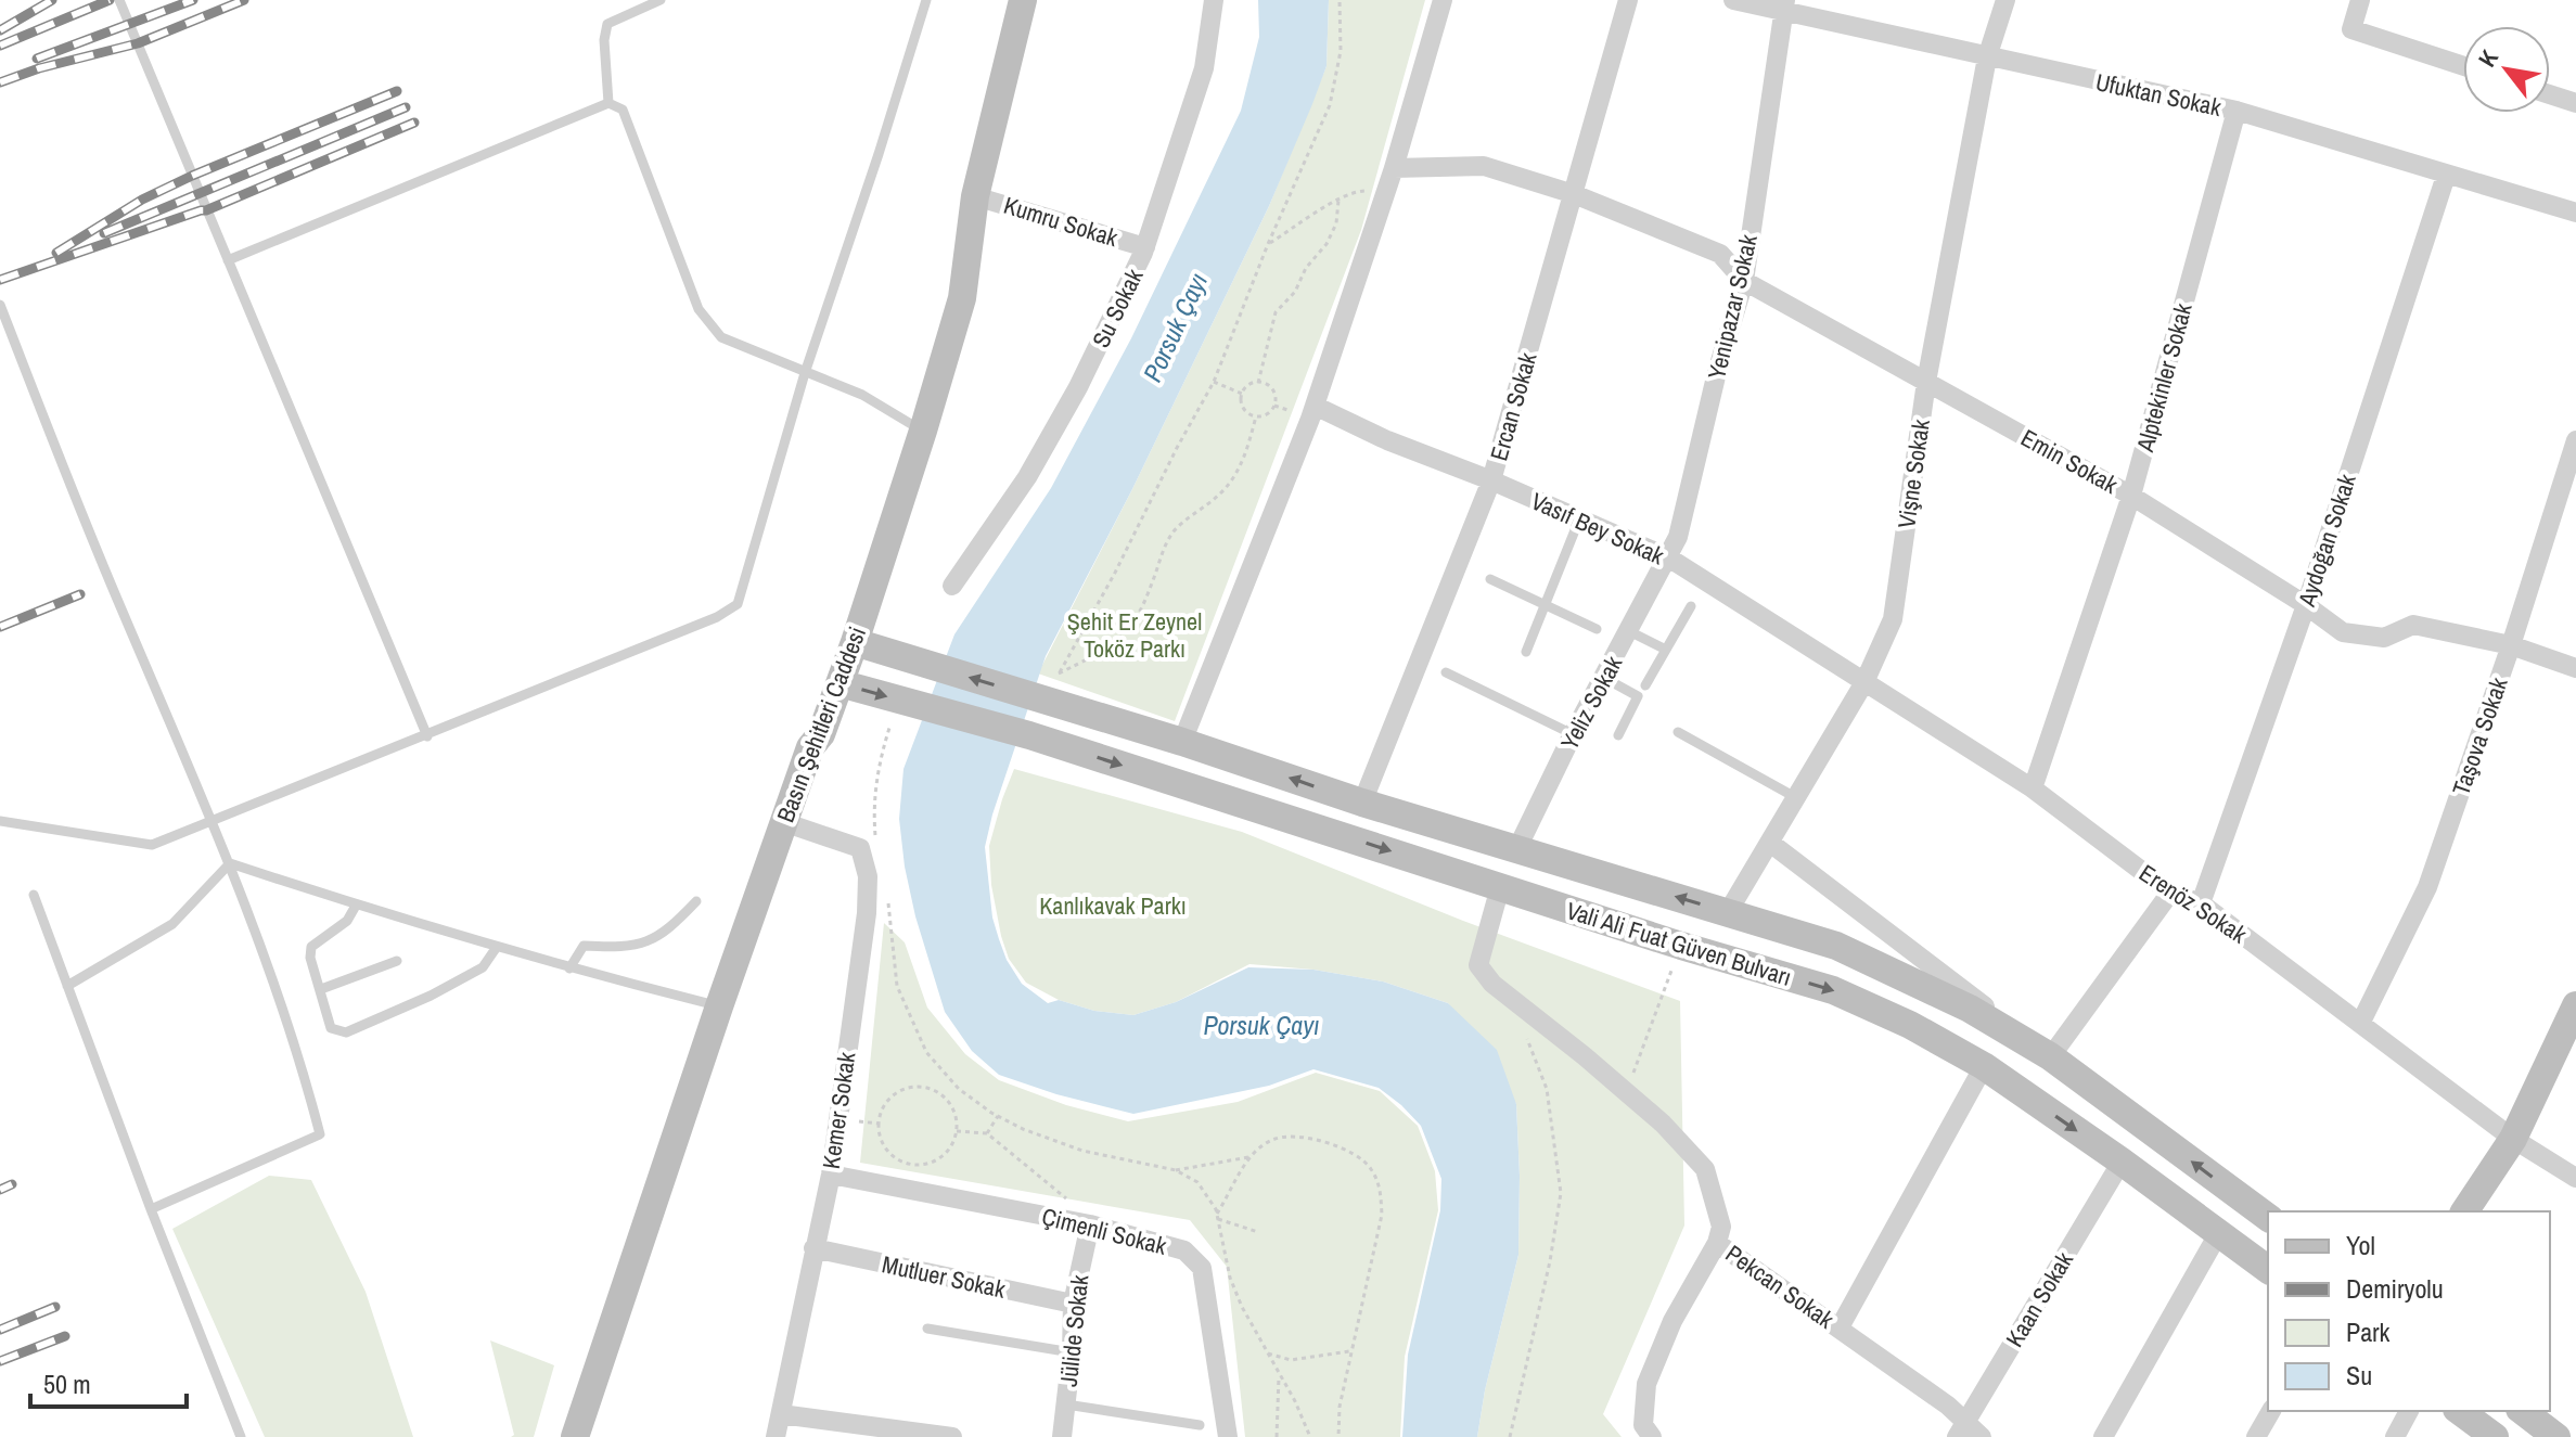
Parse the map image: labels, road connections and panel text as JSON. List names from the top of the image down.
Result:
{
  "streets": {
    "main road": ["Basın Şehitleri Caddesi", "Vali Ali Fuat Güven Bulvarı"],
    "street": [
      "Ufuktan Sokak",
      "Kumru Sokak",
      "Yenipazar Sokak",
      "Su Sokak",
      "Alptekinler Sokak",
      "Ercan Sokak",
      "Emin Sokak",
      "Vişne Sokak",
      "Vasıf Bey Sokak",
      "Aydoğan Sokak",
      "Yeliz Sokak",
      "Taşova Sokak",
      "Erenöz Sokak",
      "Kemer Sokak",
      "Çimenli Sokak",
      "Mutluer Sokak",
      "Pekcan Sokak",
      "Kaan Sokak",
      "Jülide Sokak"
    ]
  },
  "crossings": [
    ["Ufuktan Sokak", "Yenipazar Sokak"],
    ["Ufuktan Sokak", "Alptekinler Sokak"],
    ["Ufuktan Sokak", "Vişne Sokak"],
    ["Ufuktan Sokak", "Aydoğan Sokak"],
    ["Kumru Sokak", "Su Sokak"],
    ["Kumru Sokak", "Basın Şehitleri Caddesi"],
    ["Yenipazar Sokak", "Emin Sokak"],
    ["Yenipazar Sokak", "Vasıf Bey Sokak"],
    ["Yenipazar Sokak", "Yeliz Sokak"],
    ["Alptekinler Sokak", "Emin Sokak"],
    ["Alptekinler Sokak", "Erenöz Sokak"],
    ["Ercan Sokak", "Emin Sokak"],
    ["Ercan Sokak", "Vasıf Bey Sokak"],
    ["Ercan Sokak", "Vali Ali Fuat Güven Bulvarı"],
    ["Emin Sokak", "Vişne Sokak"],
    ["Emin Sokak", "Aydoğan Sokak"],
    ["Emin Sokak", "Taşova Sokak"],
    ["Vişne Sokak", "Vasıf Bey Sokak"],
    ["Vişne Sokak", "Erenöz Sokak"],
    ["Vişne Sokak", "Vali Ali Fuat Güven Bulvarı"],
    ["Vasıf Bey Sokak", "Yeliz Sokak"],
    ["Vasıf Bey Sokak", "Erenöz Sokak"],
    ["Aydoğan Sokak", "Erenöz Sokak"],
    ["Yeliz Sokak", "Vali Ali Fuat Güven Bulvarı"],
    ["Basın Şehitleri Caddesi", "Vali Ali Fuat Güven Bulvarı"],
    ["Taşova Sokak", "Erenöz Sokak"],
    ["Vali Ali Fuat Güven Bulvarı", "Pekcan Sokak"],
    ["Vali Ali Fuat Güven Bulvarı", "Kaan Sokak"],
    ["Kemer Sokak", "Çimenli Sokak"],
    ["Kemer Sokak", "Mutluer Sokak"],
    ["Çimenli Sokak", "Jülide Sokak"],
    ["Mutluer Sokak", "Jülide Sokak"],
    ["Pekcan Sokak", "Kaan Sokak"]
  ],
  "water": ["Porsuk Çayı"],
  "parks": ["Şehit Er Zeynel Toköz Parkı", "Kanlıkavak Parkı"],
  "legend": [
    "Yol",
    "Demiryolu",
    "Park",
    "Su"
  ],
  "scale_bar": "50 m",
  "north": "top left"
}
